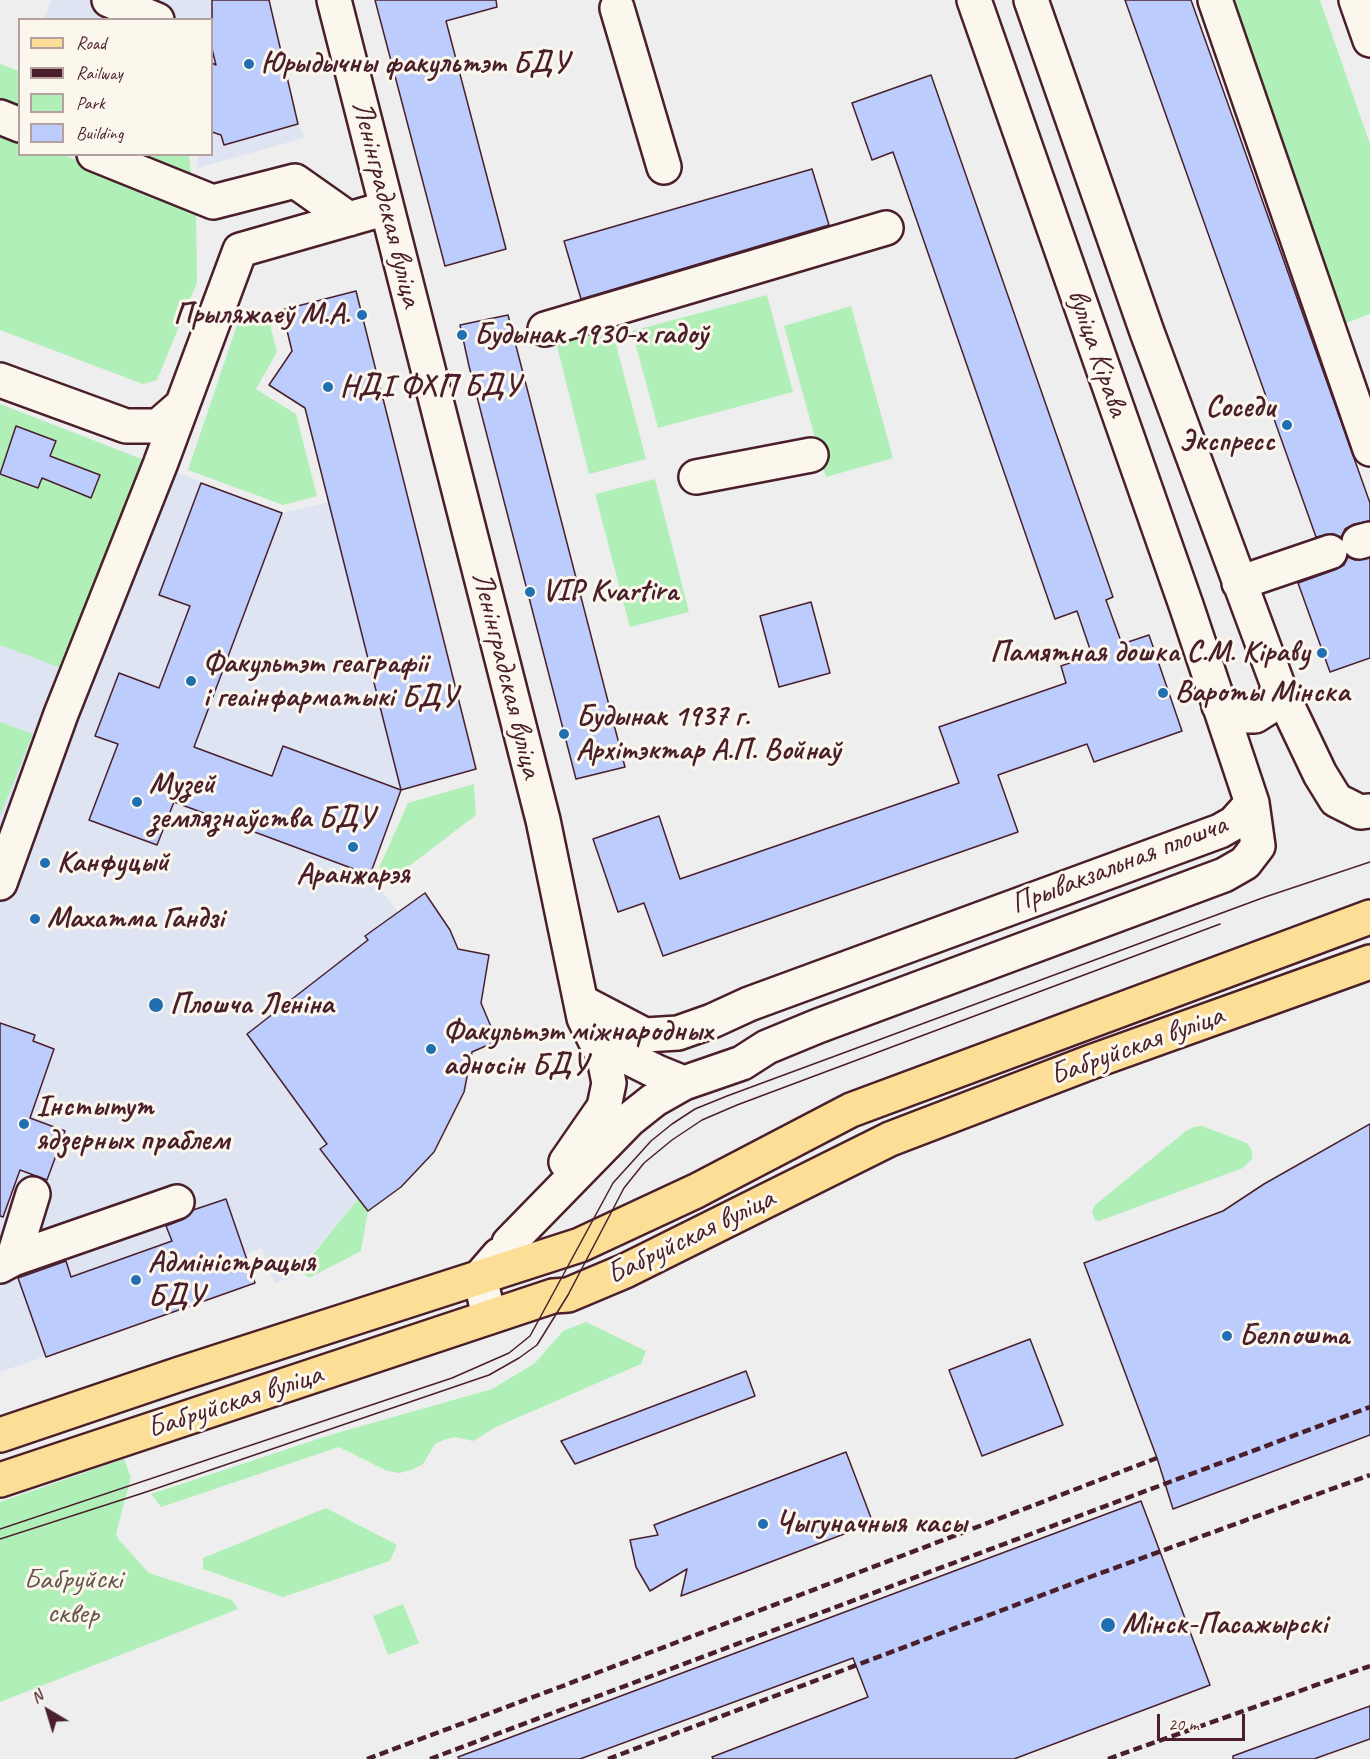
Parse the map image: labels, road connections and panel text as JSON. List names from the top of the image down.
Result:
{
  "streets": {
    "main road": ["Бабруйская вуліца"],
    "street": ["Ленінградская вуліца", "вуліца Кірава", "Прывакзальная плошча"]
  },
  "crossings": [
    ["Ленінградская вуліца", "Прывакзальная плошча"],
    ["Ленінградская вуліца", "Бабруйская вуліца"],
    ["вуліца Кірава", "Прывакзальная плошча"]
  ],
  "parks": ["Бабруйскі сквер"],
  "places": [
    "Юрыдычны факультэт БДУ",
    "Прыляжаеў М.А.",
    "Будынак 1930-х гадоў",
    "НДІ ФХП БДУ",
    "Соседи Экспресс",
    "VIP Kvartira",
    "Памятная дошка С.М. Кіраву",
    "Факультэт геаграфіі і геаінфарматыкі БДУ",
    "Вароты Мінска",
    "Будынак 1937 г. Архітэктар А.П. Войнаў",
    "Музей землязнаўства БДУ",
    "Аранжарэя",
    "Канфуцый",
    "Махатма Гандзі",
    "Плошча Леніна",
    "Факультэт міжнародных адносін БДУ",
    "Інстытут ядзерных праблем",
    "Адміністрацыя БДУ",
    "Белпошта",
    "Чыгуначныя касы",
    "Мінск-Пасажырскі"
  ],
  "legend": [
    "Road",
    "Railway",
    "Park",
    "Building"
  ],
  "scale_bar": "20 m",
  "north": "top left"
}
